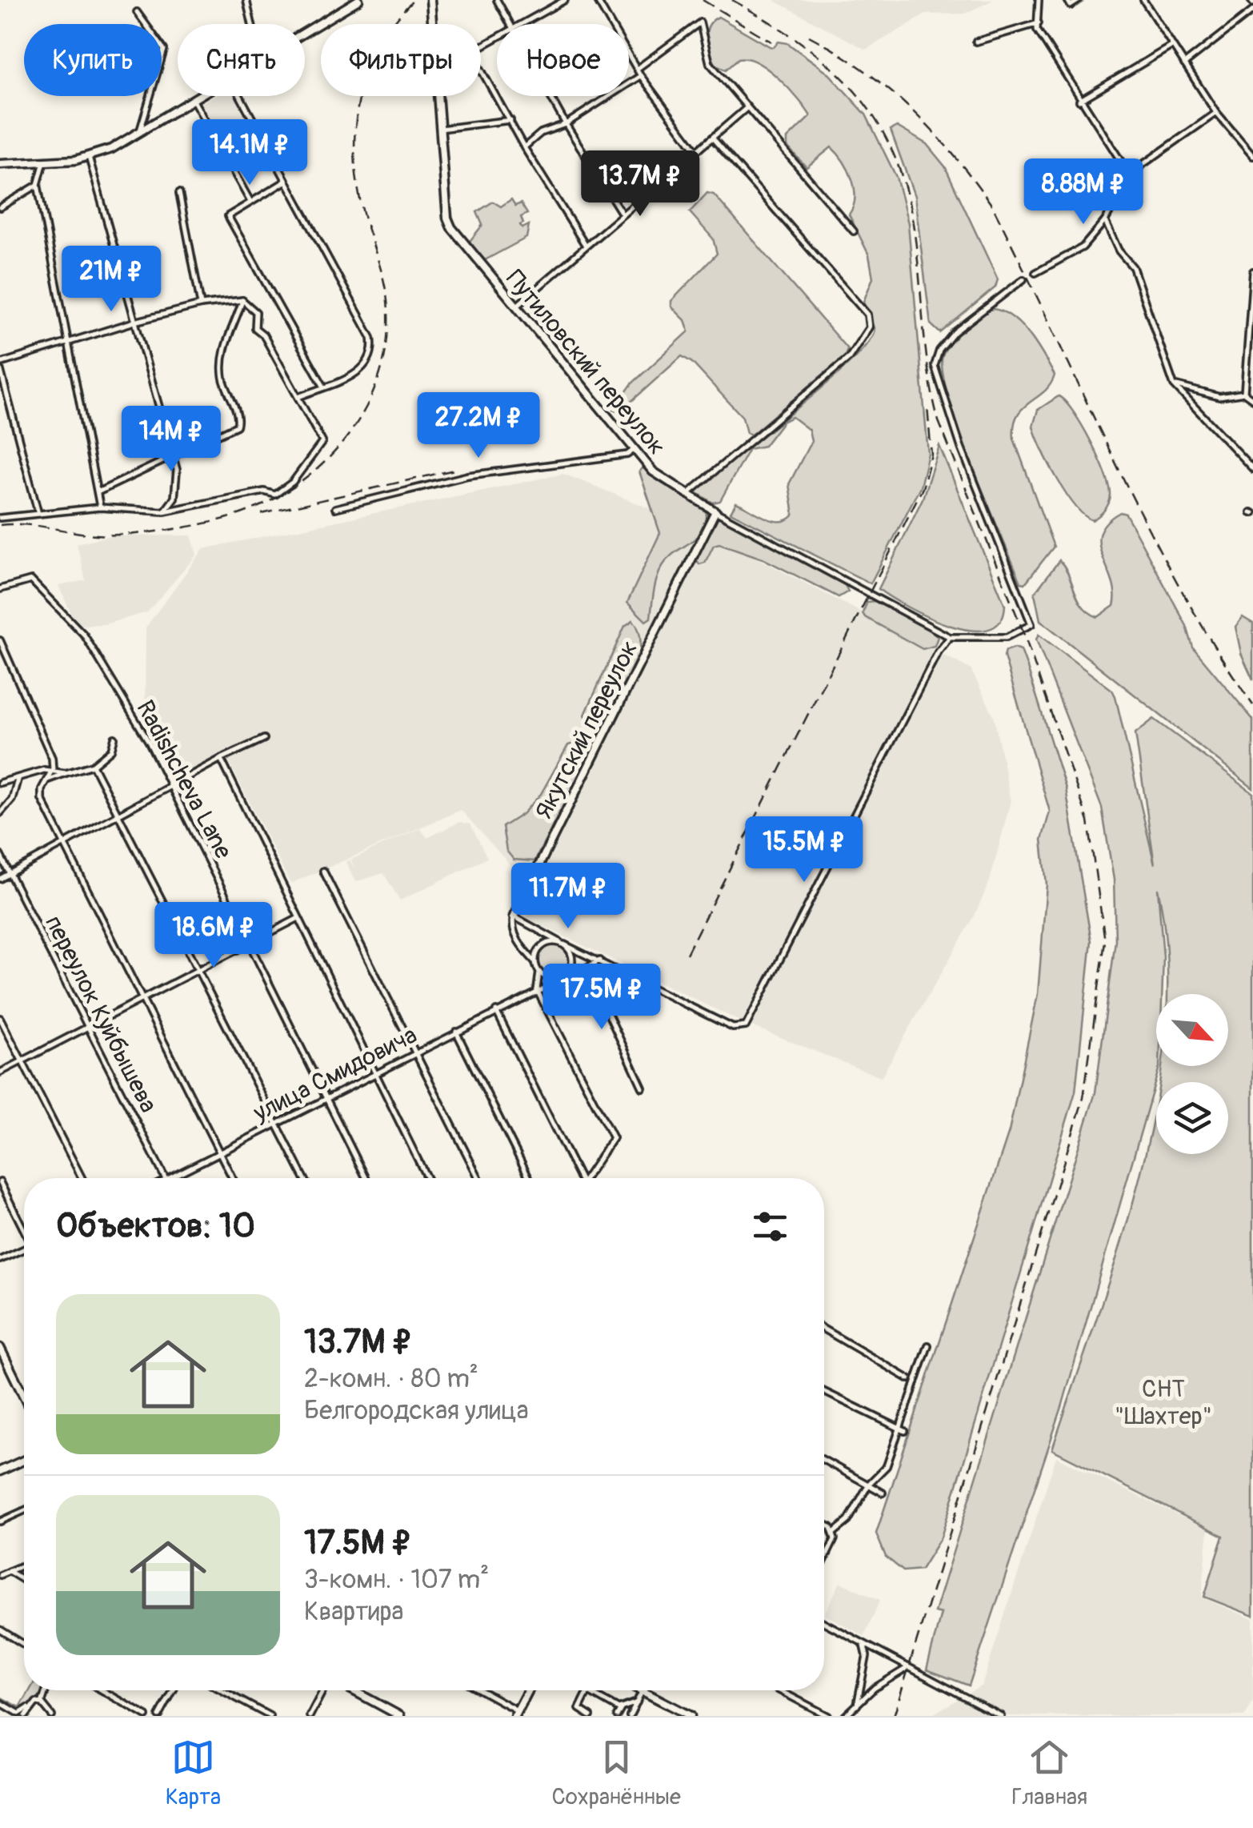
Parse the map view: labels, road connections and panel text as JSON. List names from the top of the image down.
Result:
{
  "streets": {
    "main road": ["Путиловский переулок", "Якутский переулок"],
    "street": ["Radishcheva Lane", "переулок Куйбышева", "улица Смидовича"]
  },
  "crossings": [
    ["Путиловский переулок", "Якутский переулок"],
    ["Radishcheva Lane", "улица Смидовича"]
  ],
  "parks": ["СНТ \"Шахтер\""],
  "north": "bottom right",
  "page": {
    "chip": [
      "Купить",
      "Снять",
      "Фильтры",
      "Новое"
    ],
    "price": [
      "14.1M ₽",
      "13.7M ₽",
      "8.88M ₽",
      "21M ₽",
      "27.2M ₽",
      "14M ₽",
      "15.5M ₽",
      "11.7M ₽",
      "18.6M ₽",
      "17.5M ₽"
    ],
    "heading": "Объектов: 10",
    "list": [
      {
        "name": "13.7M ₽",
        "note": "2-комн. · 80 m² · Белгородская улица"
      },
      {
        "name": "17.5M ₽",
        "note": "3-комн. · 107 m² · Квартира"
      }
    ],
    "tabs": ["Карта", "Сохранённые", "Главная"]
  }
}
